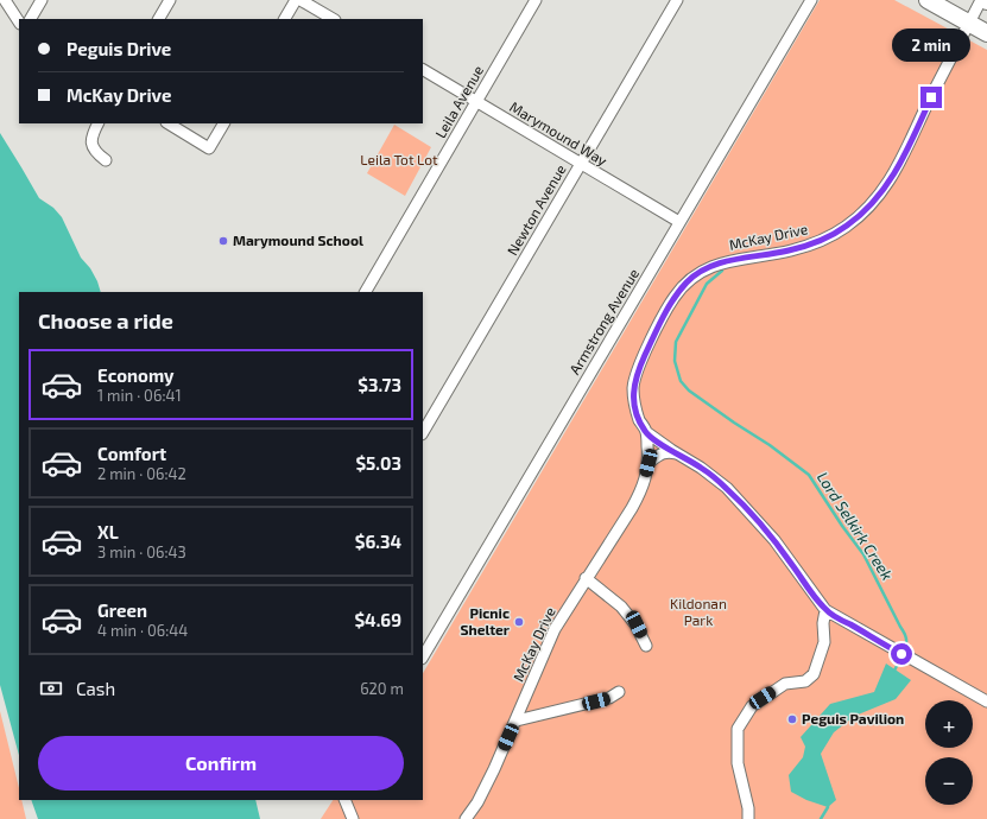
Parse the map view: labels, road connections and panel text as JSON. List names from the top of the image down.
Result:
{
  "streets": {
    "street": [
      "Leila Avenue",
      "Marymound Way",
      "Newton Avenue",
      "McKay Drive",
      "Armstrong Avenue"
    ]
  },
  "crossings": [
    ["Leila Avenue", "Marymound Way"],
    ["Marymound Way", "Newton Avenue"],
    ["Marymound Way", "Armstrong Avenue"]
  ],
  "water": ["Lord Selkirk Creek"],
  "parks": ["Leila Tot Lot", "Kildonan Park"],
  "places": ["Marymound School", "Picnic Shelter", "Peguis Pavilion"],
  "page": {
    "banner": ["Peguis Drive", "McKay Drive"],
    "bubble": "2 min",
    "heading": "Choose a ride",
    "list": [
      {
        "name": "Economy",
        "note": "1 min · 06:41",
        "value": "$3.73"
      },
      {
        "name": "Comfort",
        "note": "2 min · 06:42",
        "value": "$5.03"
      },
      {
        "name": "XL",
        "note": "3 min · 06:43",
        "value": "$6.34"
      },
      {
        "name": "Green",
        "note": "4 min · 06:44",
        "value": "$4.69"
      }
    ],
    "pay": ["Cash", "620 m"],
    "map_buttons": ["+", "−"],
    "buttons": "Confirm"
  }
}
